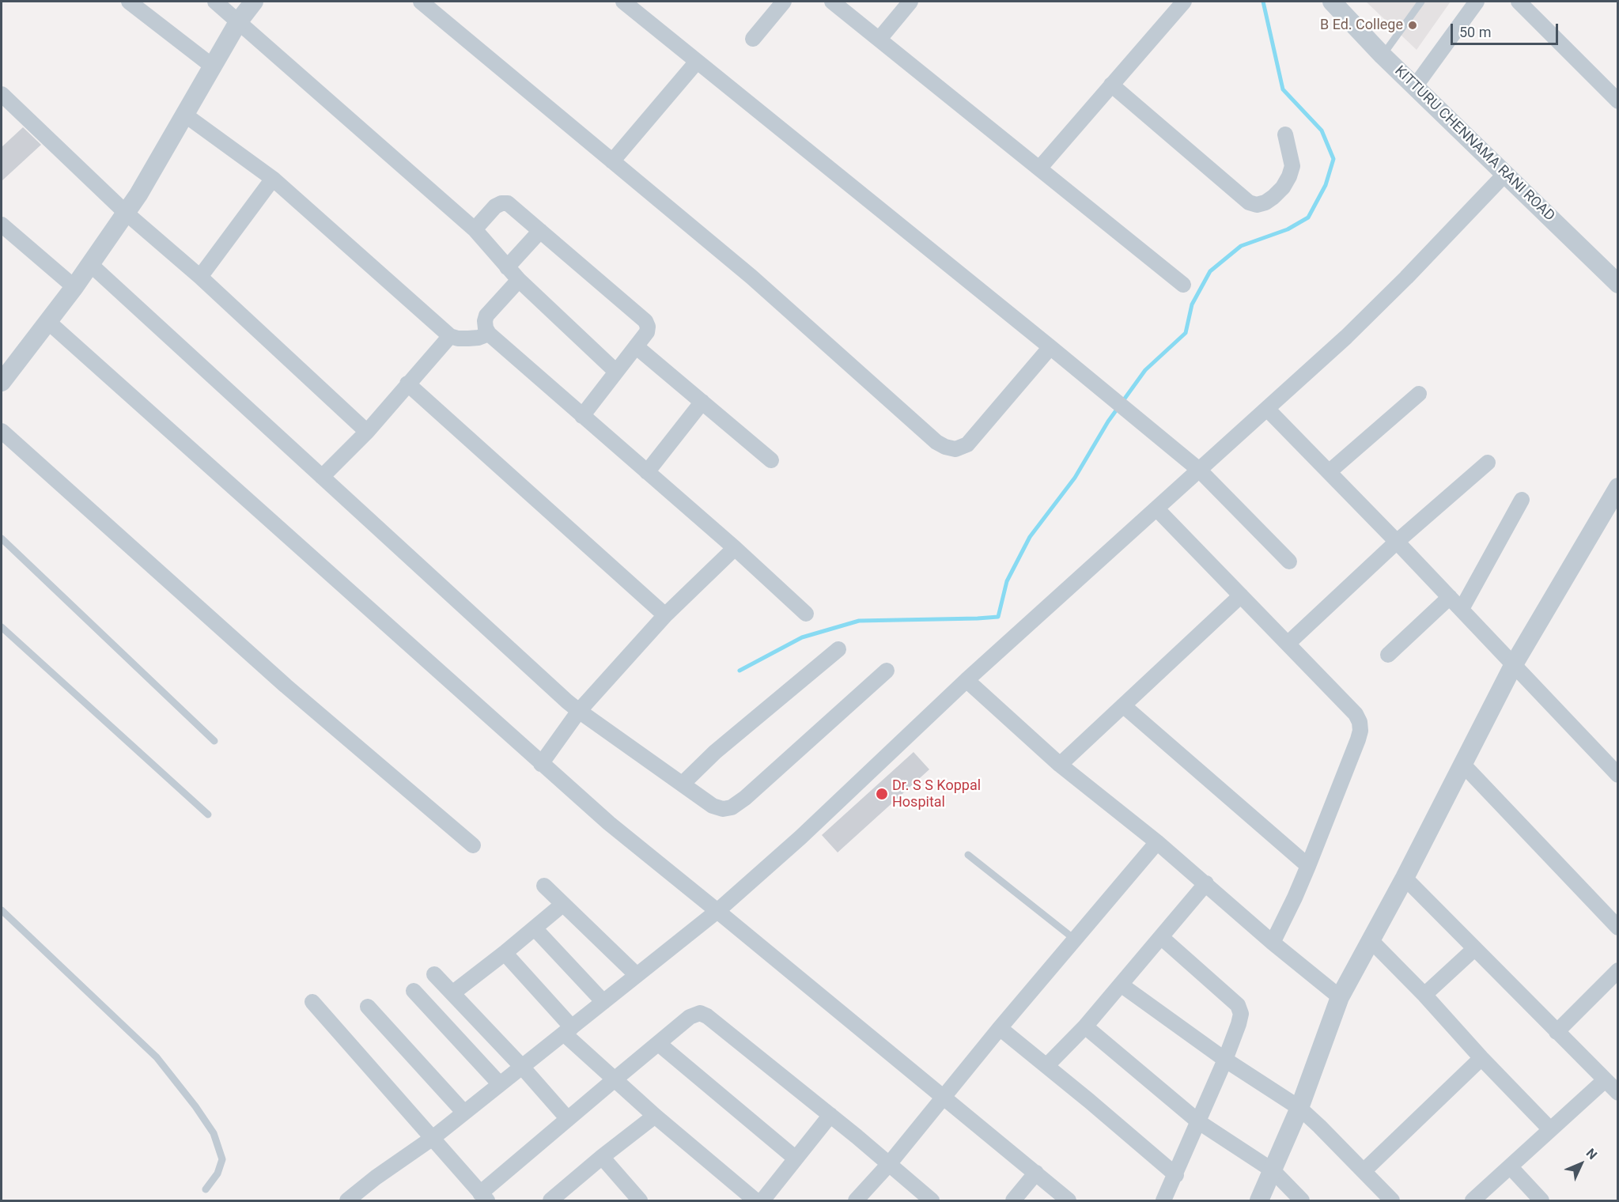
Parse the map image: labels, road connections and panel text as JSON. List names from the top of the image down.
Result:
{
  "streets": {
    "street": ["KITTURU CHENNAMA RANI ROAD"]
  },
  "places": ["B Ed. College", "Dr. S S Koppal Hospital"],
  "scale_bar": "50 m",
  "north": "top right"
}
